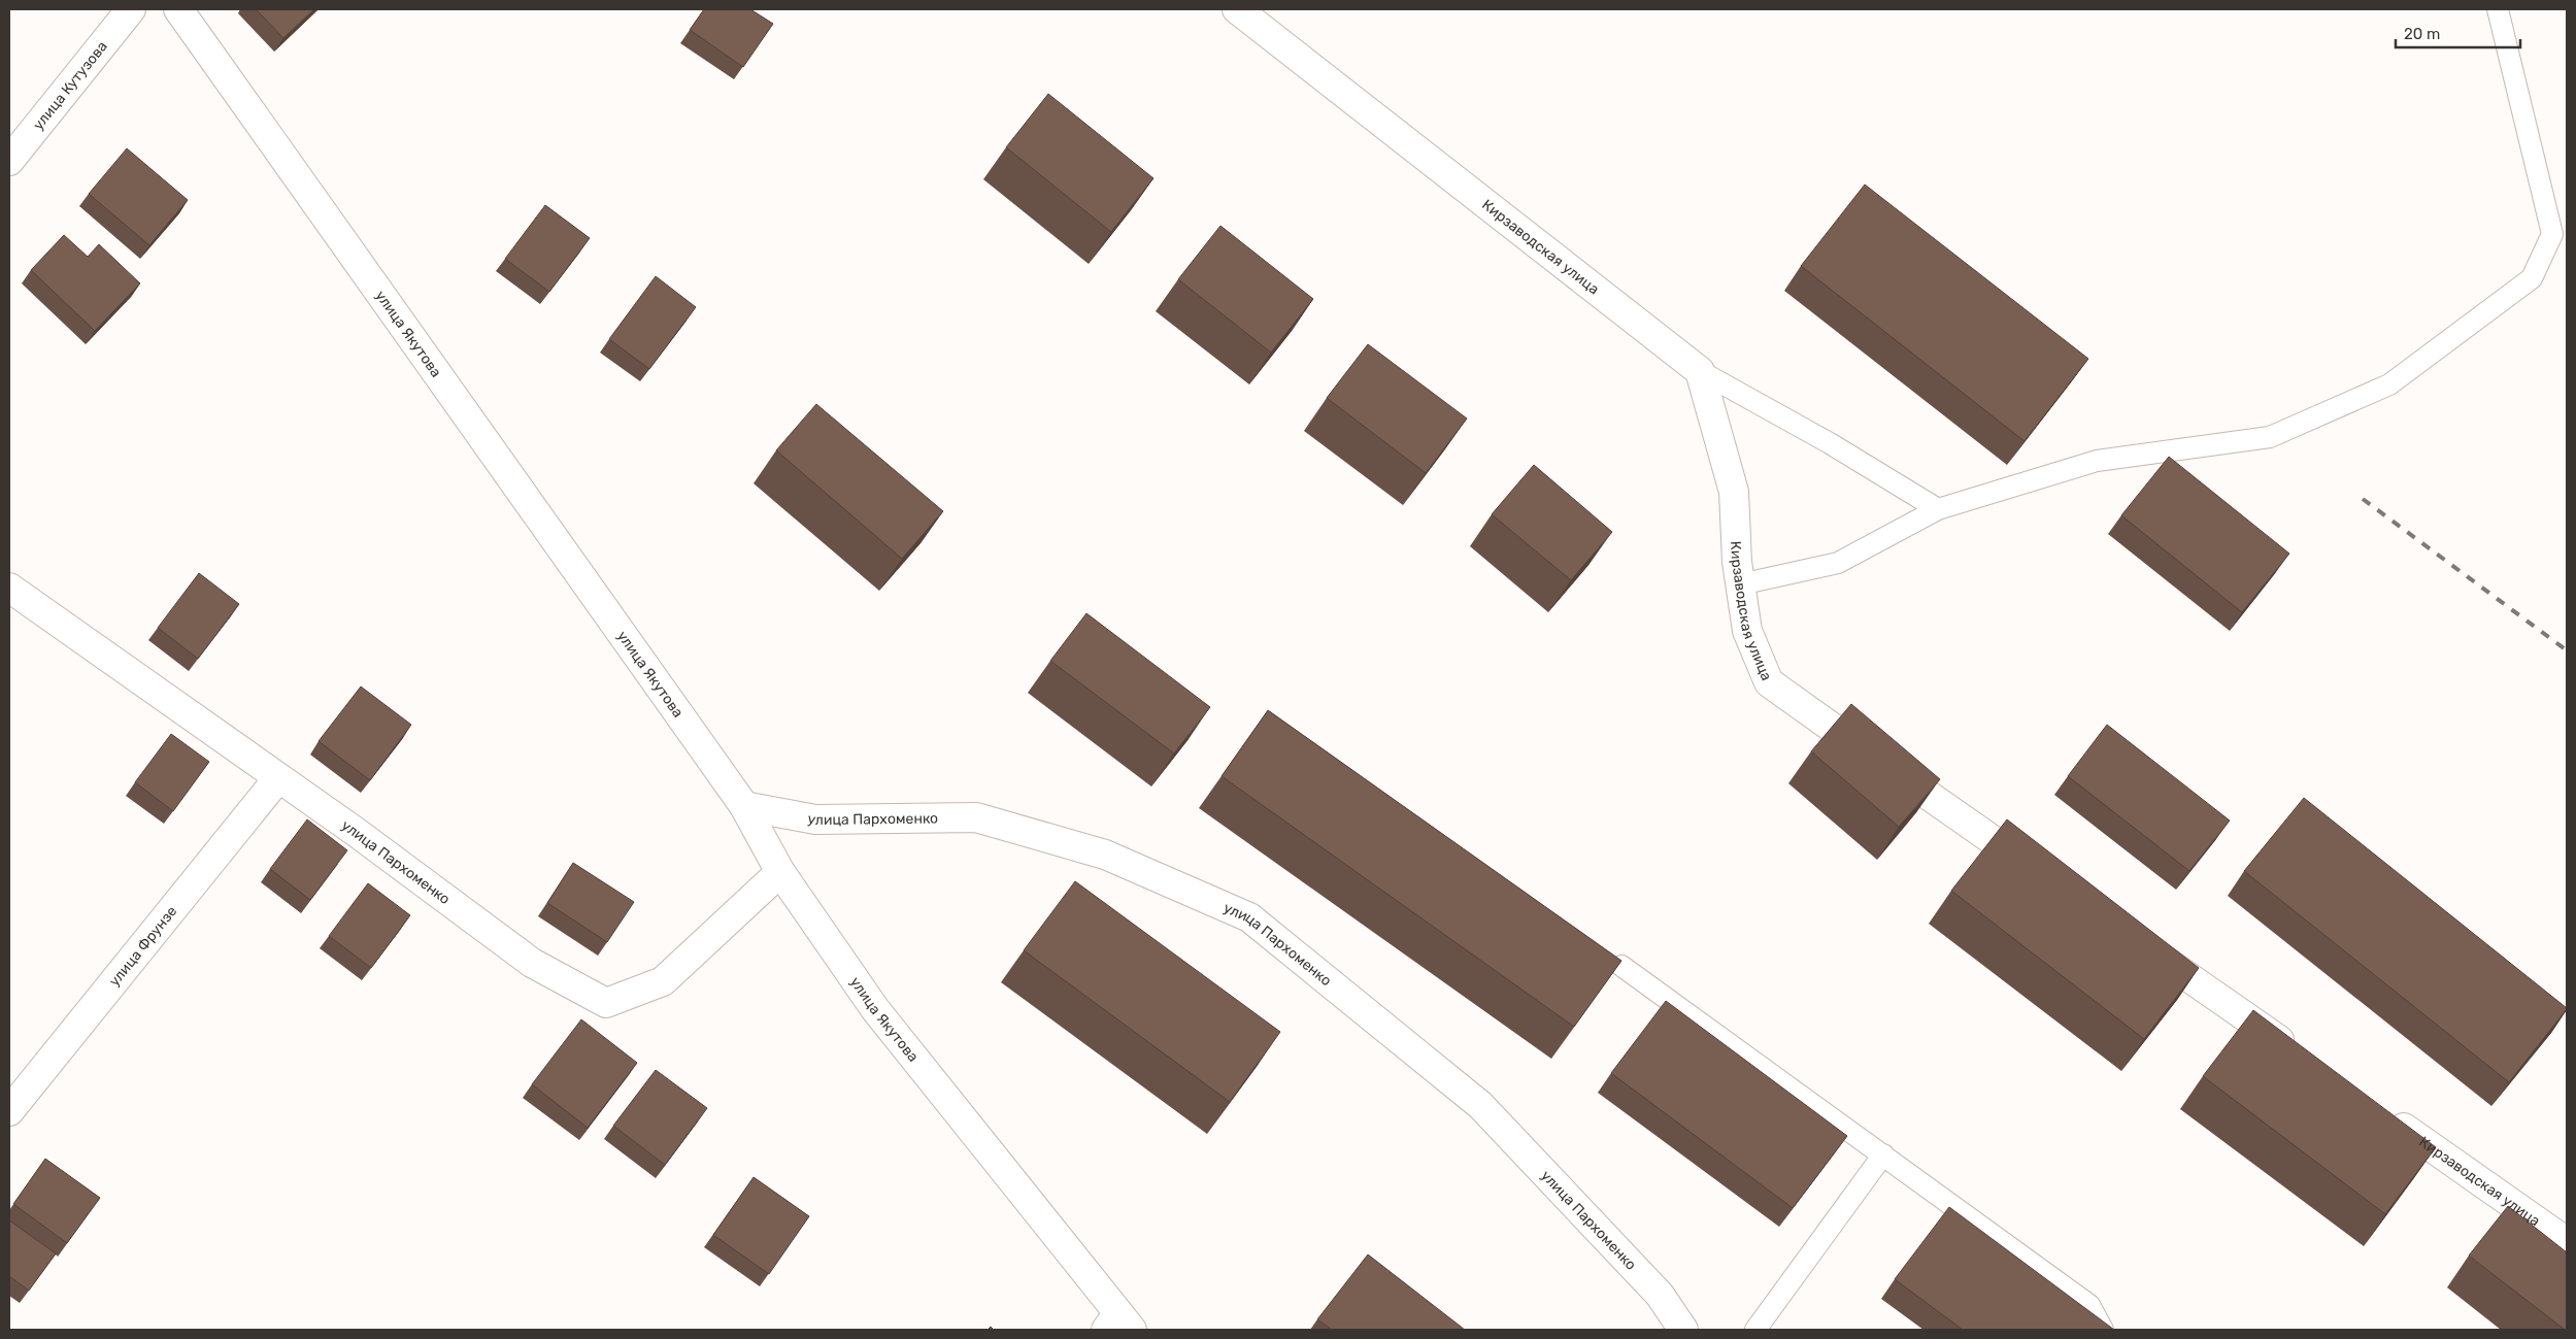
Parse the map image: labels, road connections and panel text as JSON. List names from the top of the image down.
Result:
{
  "streets": {
    "street": [
      "улица Кутузова",
      "Кирзаводская улица",
      "улица Якутова",
      "улица Пархоменко",
      "улица Фрунзе"
    ]
  },
  "crossings": [
    ["улица Якутова", "улица Пархоменко"],
    ["улица Пархоменко", "улица Фрунзе"]
  ],
  "scale_bar": "20 m"
}
